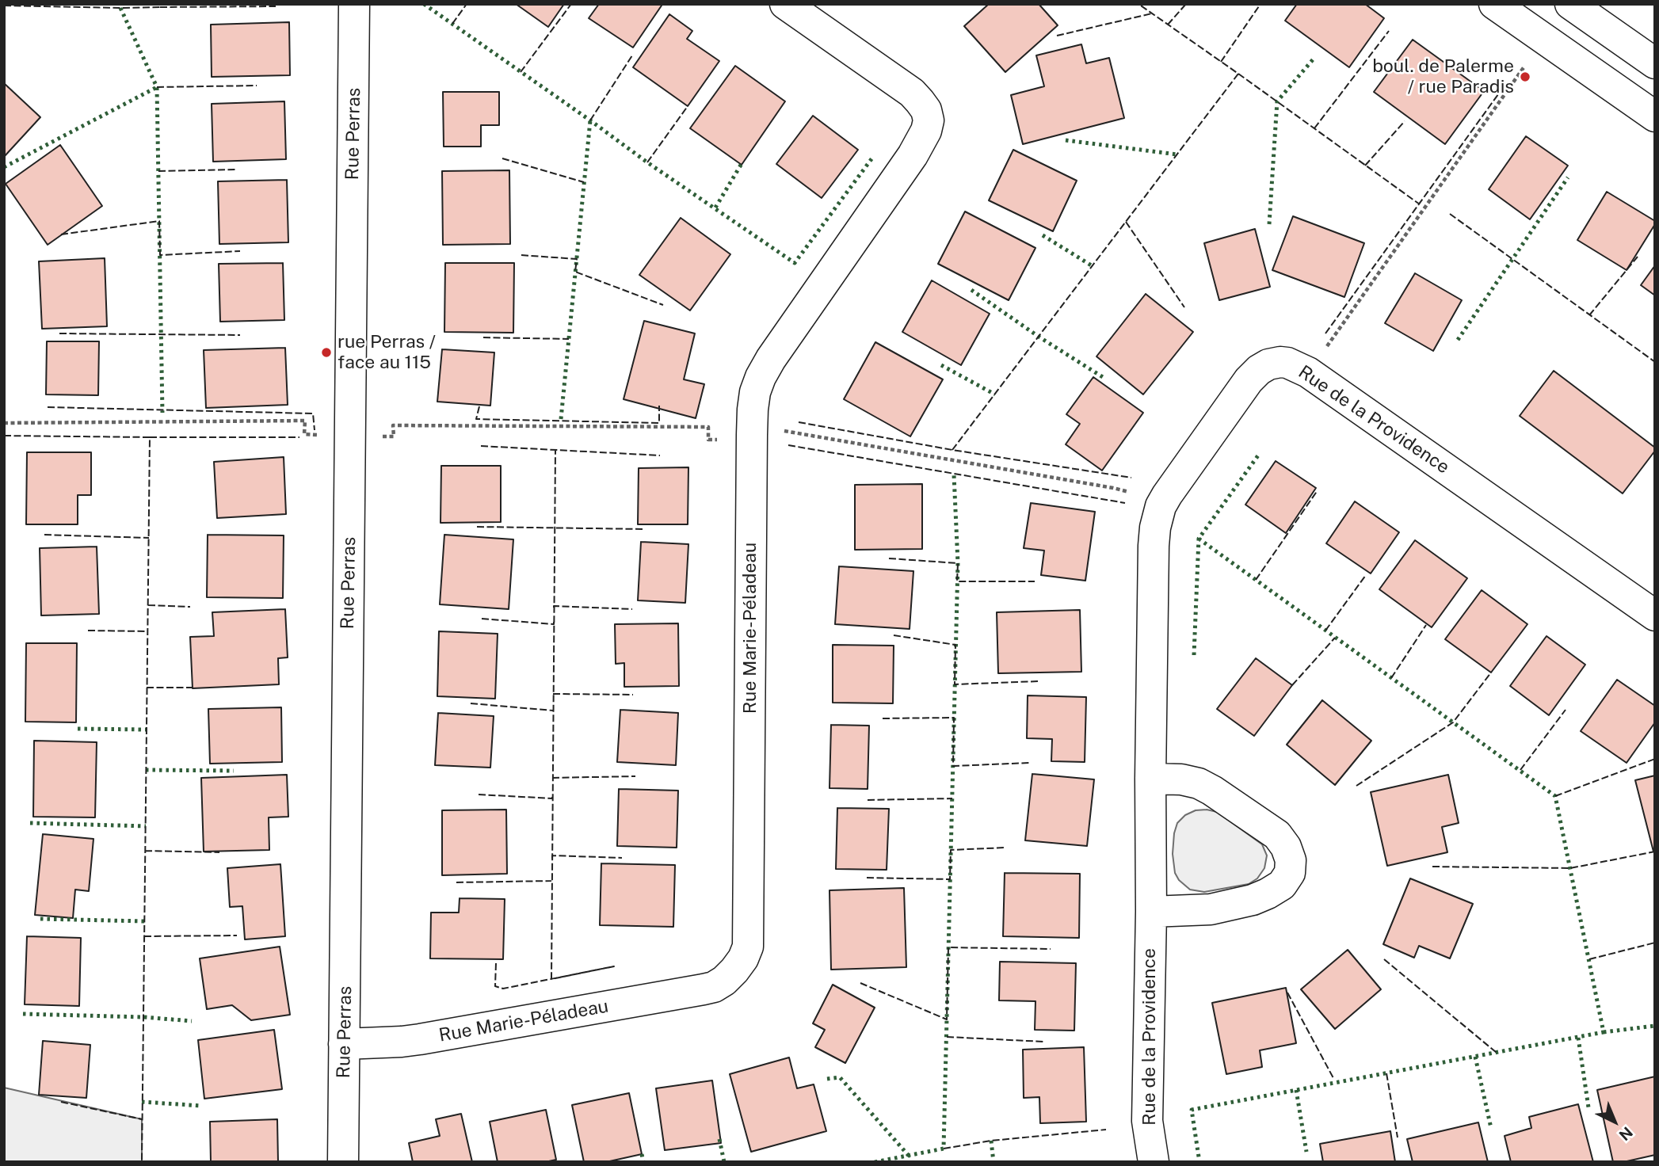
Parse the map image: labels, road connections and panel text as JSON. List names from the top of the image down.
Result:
{
  "streets": {
    "street": ["Rue Perras", "Rue de la Providence", "Rue Marie-Péladeau"]
  },
  "crossings": [
    ["Rue Perras", "Rue Marie-Péladeau"]
  ],
  "places": ["boul. de Palerme / rue Paradis", "rue Perras / face au 115"],
  "north": "bottom right"
}
